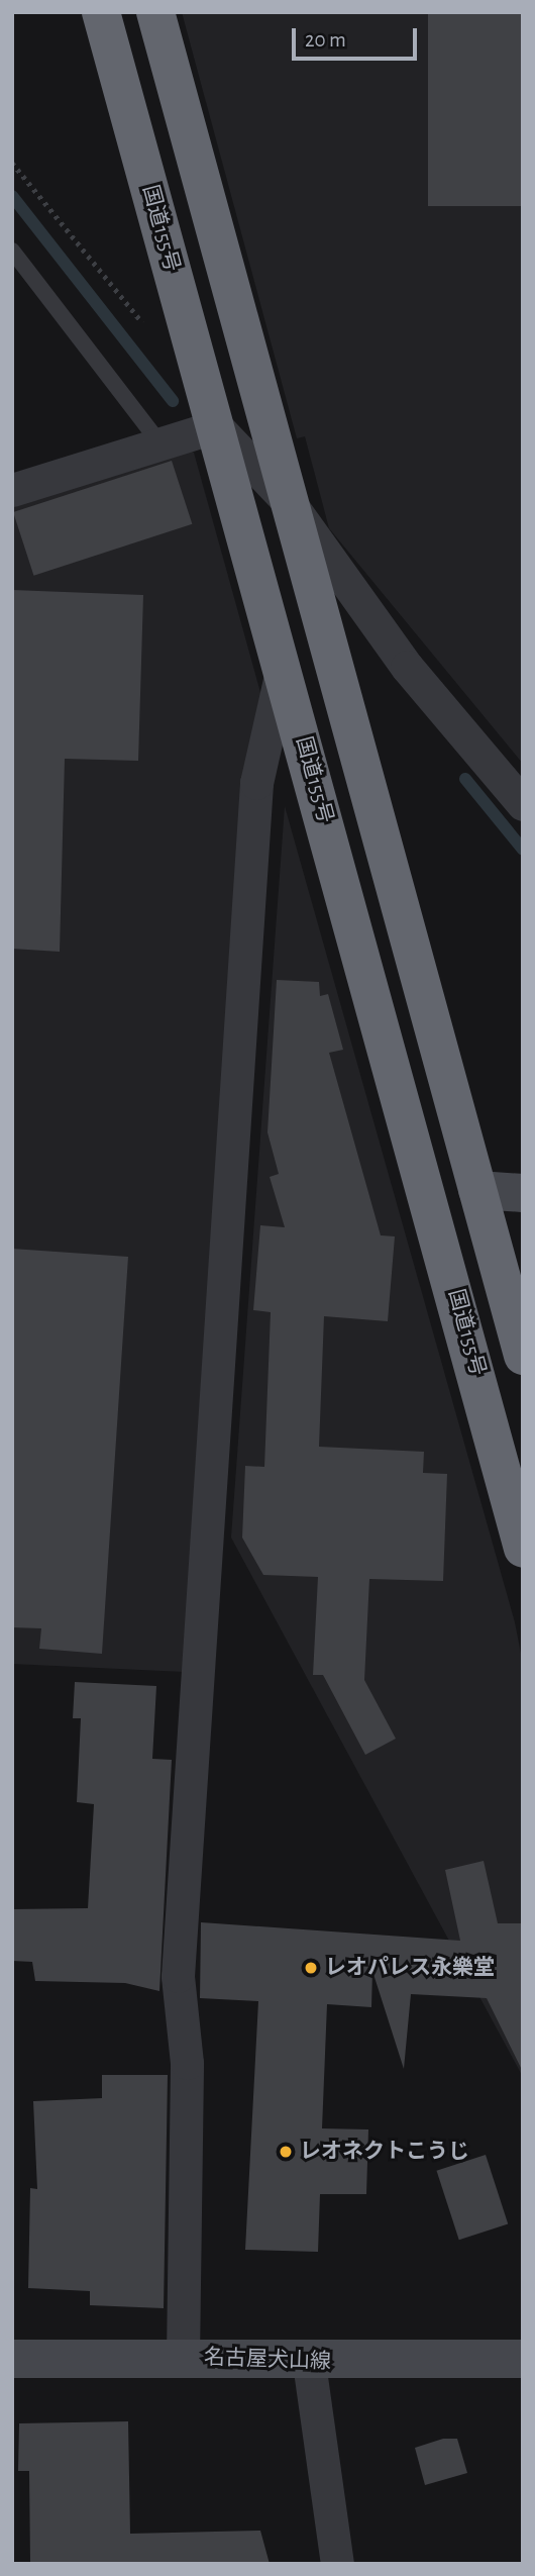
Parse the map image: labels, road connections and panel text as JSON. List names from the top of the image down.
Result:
{
  "streets": {
    "highway": ["国道155号"],
    "main road": ["名古屋犬山線"]
  },
  "places": ["レオパレス永樂堂", "レオネクトこうじ"],
  "scale_bar": "20 m"
}
